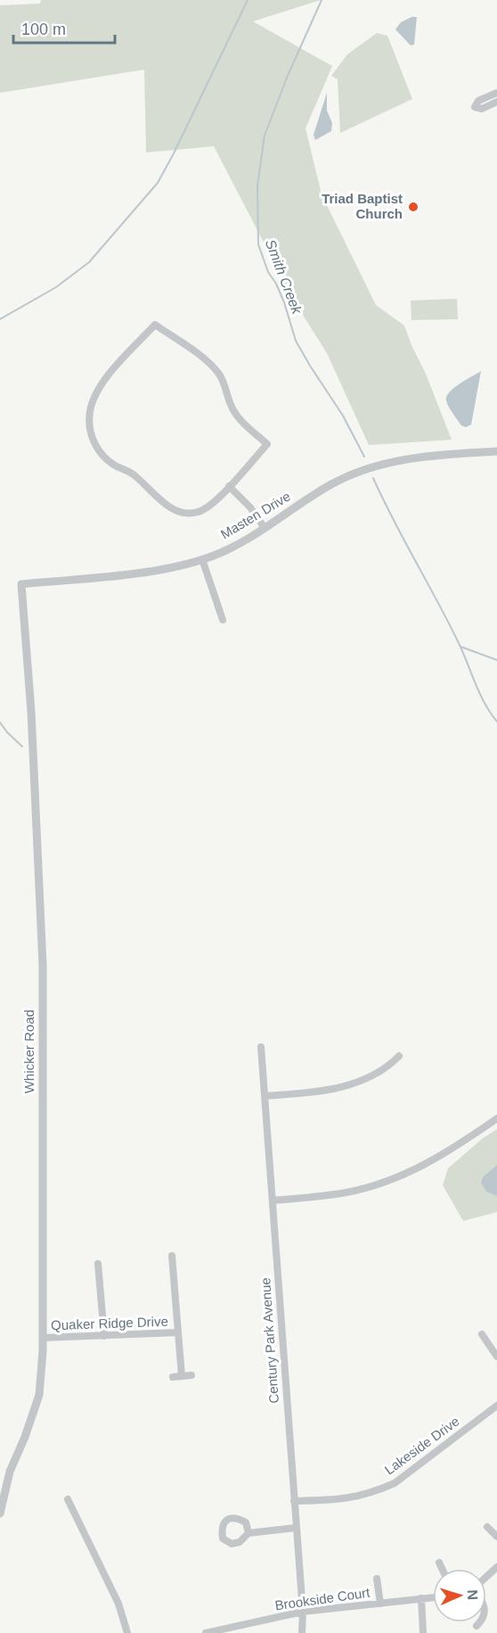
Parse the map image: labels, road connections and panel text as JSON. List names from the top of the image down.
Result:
{
  "streets": {
    "street": [
      "Masten Drive",
      "Whicker Road",
      "Quaker Ridge Drive",
      "Century Park Avenue",
      "Lakeside Drive",
      "Brookside Court"
    ]
  },
  "crossings": [
    ["Masten Drive", "Whicker Road"],
    ["Whicker Road", "Quaker Ridge Drive"],
    ["Century Park Avenue", "Lakeside Drive"],
    ["Century Park Avenue", "Brookside Court"]
  ],
  "water": ["Smith Creek"],
  "places": ["Triad Baptist Church"],
  "scale_bar": "100 m",
  "north": "right"
}
